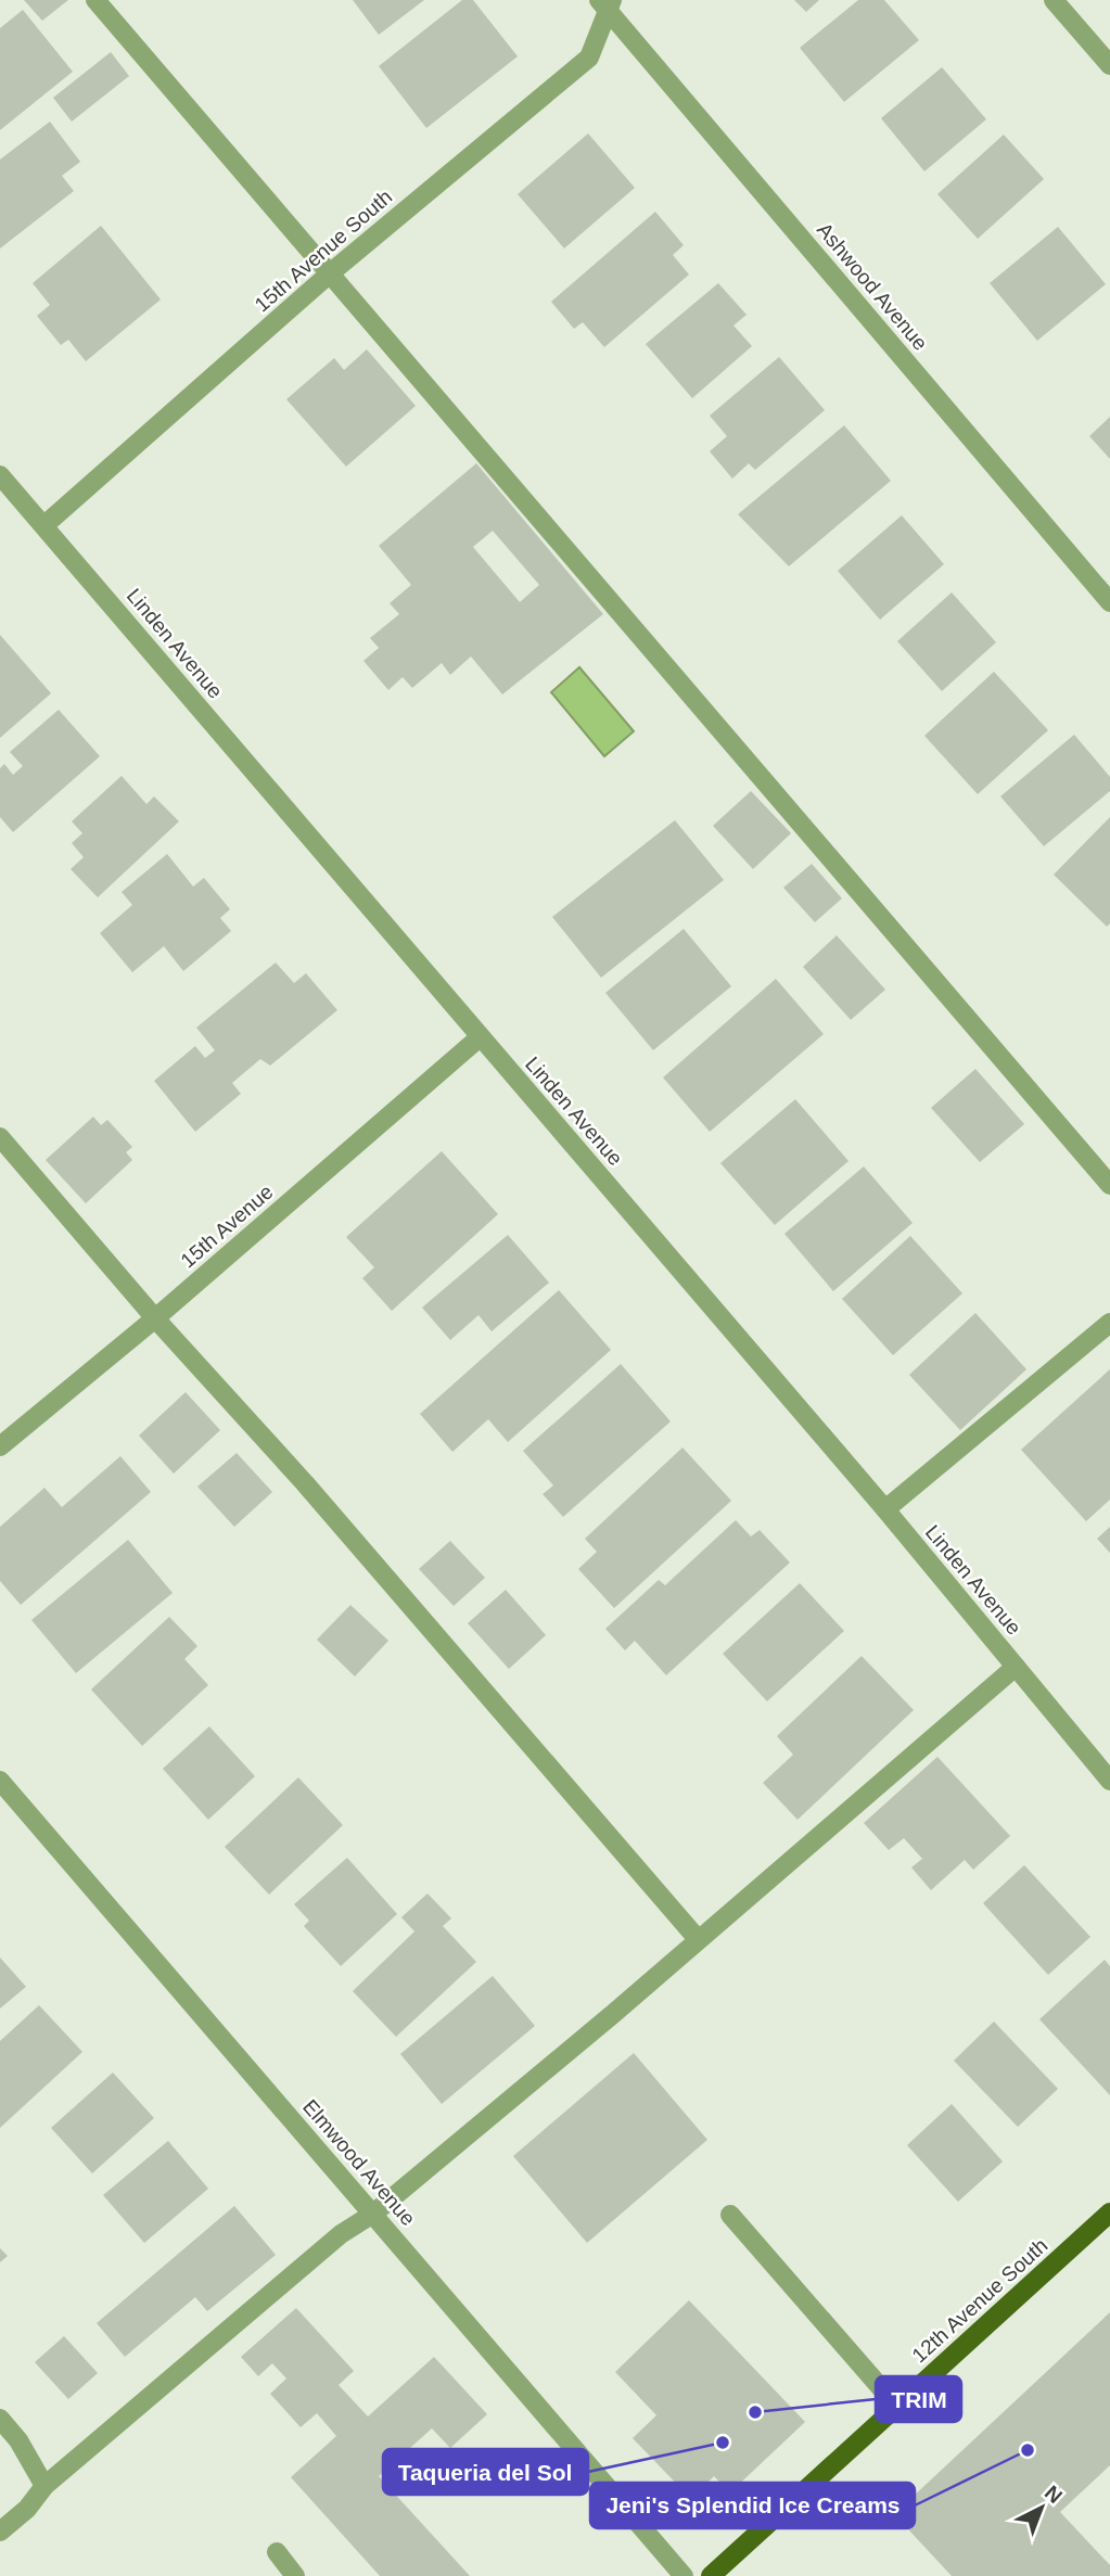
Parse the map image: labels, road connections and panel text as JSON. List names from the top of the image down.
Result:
{
  "streets": {
    "main road": ["12th Avenue South"],
    "street": [
      "15th Avenue South",
      "Ashwood Avenue",
      "Linden Avenue",
      "15th Avenue",
      "Elmwood Avenue"
    ]
  },
  "crossings": [
    ["15th Avenue South", "Ashwood Avenue"],
    ["15th Avenue South", "Linden Avenue"],
    ["Linden Avenue", "15th Avenue"]
  ],
  "places": ["TRIM", "Taqueria del Sol", "Jeni's Splendid Ice Creams"],
  "north": "top right"
}
